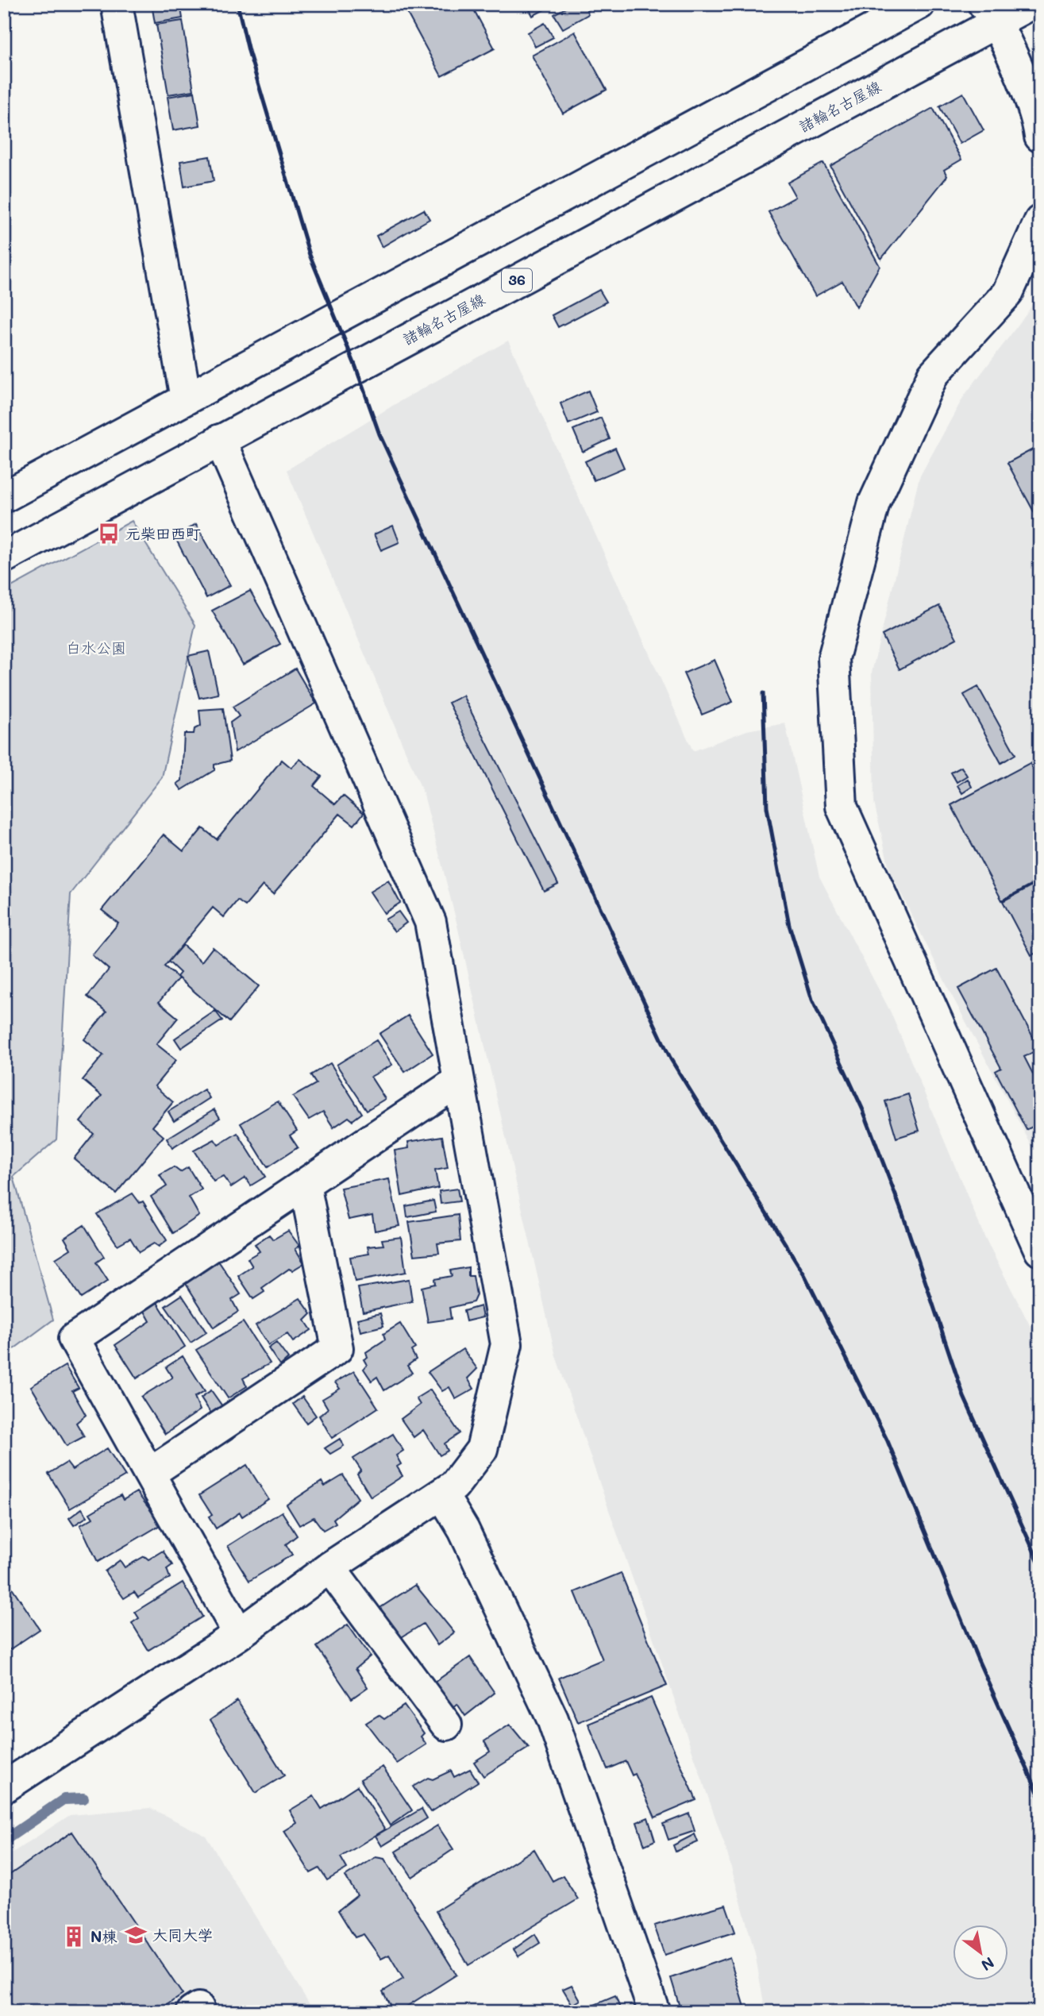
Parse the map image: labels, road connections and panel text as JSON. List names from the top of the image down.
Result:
{
  "streets": {
    "street": ["諸輪名古屋線", "36"]
  },
  "parks": ["白水公園"],
  "places": {
    "bus stop": ["元柴田西町"],
    "school or university": ["大同大学"],
    "building": ["N棟"]
  },
  "north": "bottom right"
}
